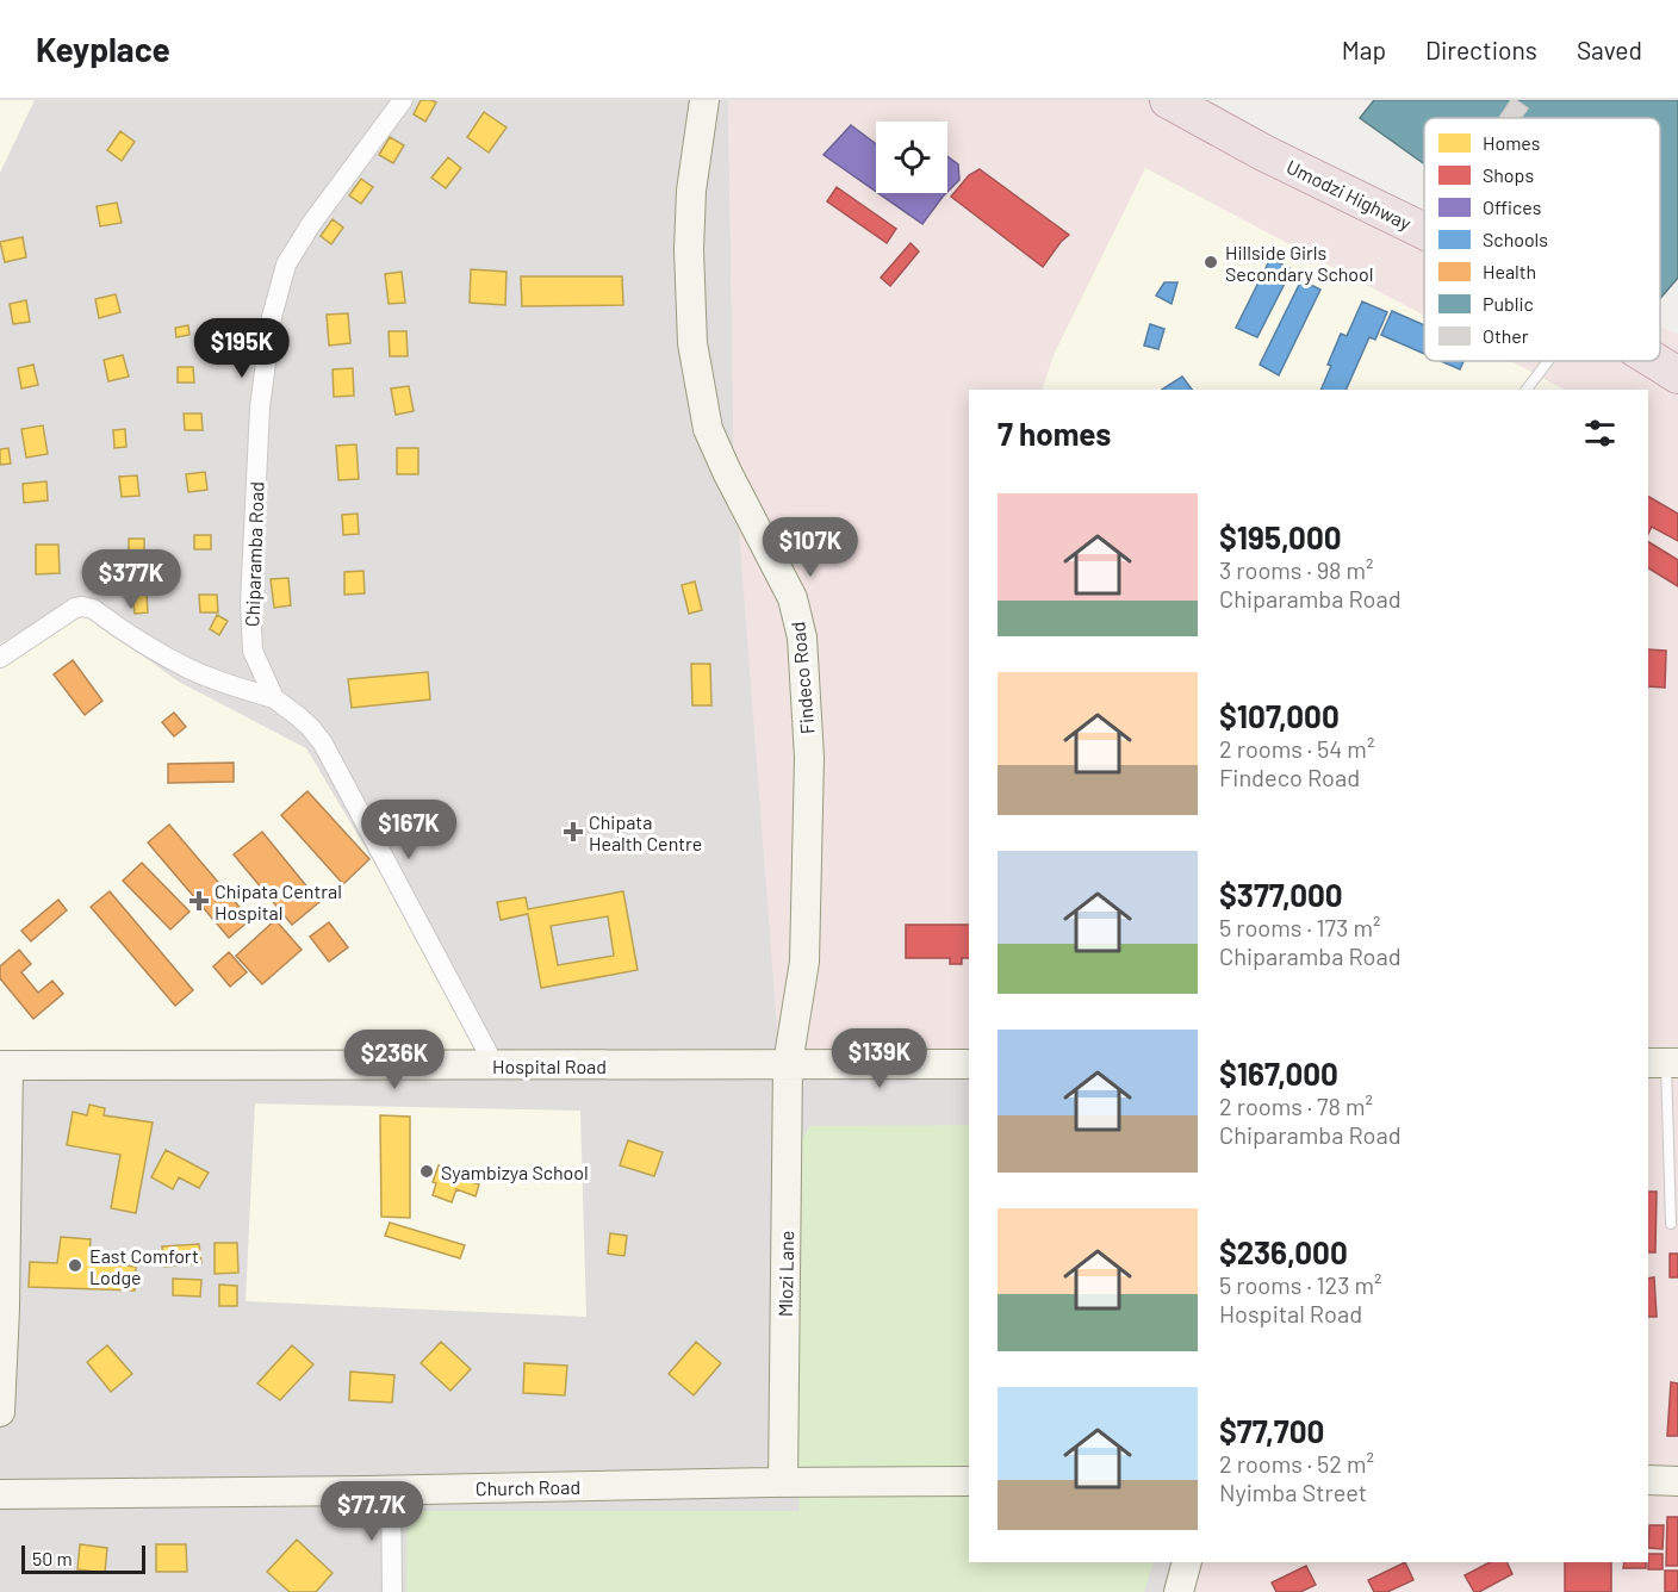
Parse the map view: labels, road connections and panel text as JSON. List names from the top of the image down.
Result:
{
  "streets": {
    "highway": ["Umodzi Highway"],
    "street": [
      "Chiparamba Road",
      "Findeco Road",
      "Hospital Road",
      "Mlozi Lane",
      "Church Road"
    ]
  },
  "crossings": [
    ["Chiparamba Road", "Hospital Road"],
    ["Findeco Road", "Hospital Road"],
    ["Findeco Road", "Mlozi Lane"],
    ["Hospital Road", "Mlozi Lane"],
    ["Mlozi Lane", "Church Road"]
  ],
  "places": {
    "other": ["Hillside Girls Secondary School", "Syambizya School", "East Comfort Lodge"],
    "health": ["Chipata Health Centre", "Chipata Central Hospital"]
  },
  "legend": [
    "Homes",
    "Shops",
    "Offices",
    "Schools",
    "Health",
    "Public",
    "Other"
  ],
  "scale_bar": "50 m",
  "page": {
    "header": "Keyplace",
    "nav": ["Map", "Directions", "Saved"],
    "price": [
      "$195K",
      "$107K",
      "$377K",
      "$167K",
      "$139K",
      "$236K",
      "$77.7K"
    ],
    "heading": "7 homes",
    "list": [
      {
        "name": "$195,000",
        "note": "3 rooms · 98 m² · Chiparamba Road"
      },
      {
        "name": "$107,000",
        "note": "2 rooms · 54 m² · Findeco Road"
      },
      {
        "name": "$377,000",
        "note": "5 rooms · 173 m² · Chiparamba Road"
      },
      {
        "name": "$167,000",
        "note": "2 rooms · 78 m² · Chiparamba Road"
      },
      {
        "name": "$236,000",
        "note": "5 rooms · 123 m² · Hospital Road"
      },
      {
        "name": "$77,700",
        "note": "2 rooms · 52 m² · Nyimba Street"
      }
    ],
    "scale": "50 m"
  }
}
